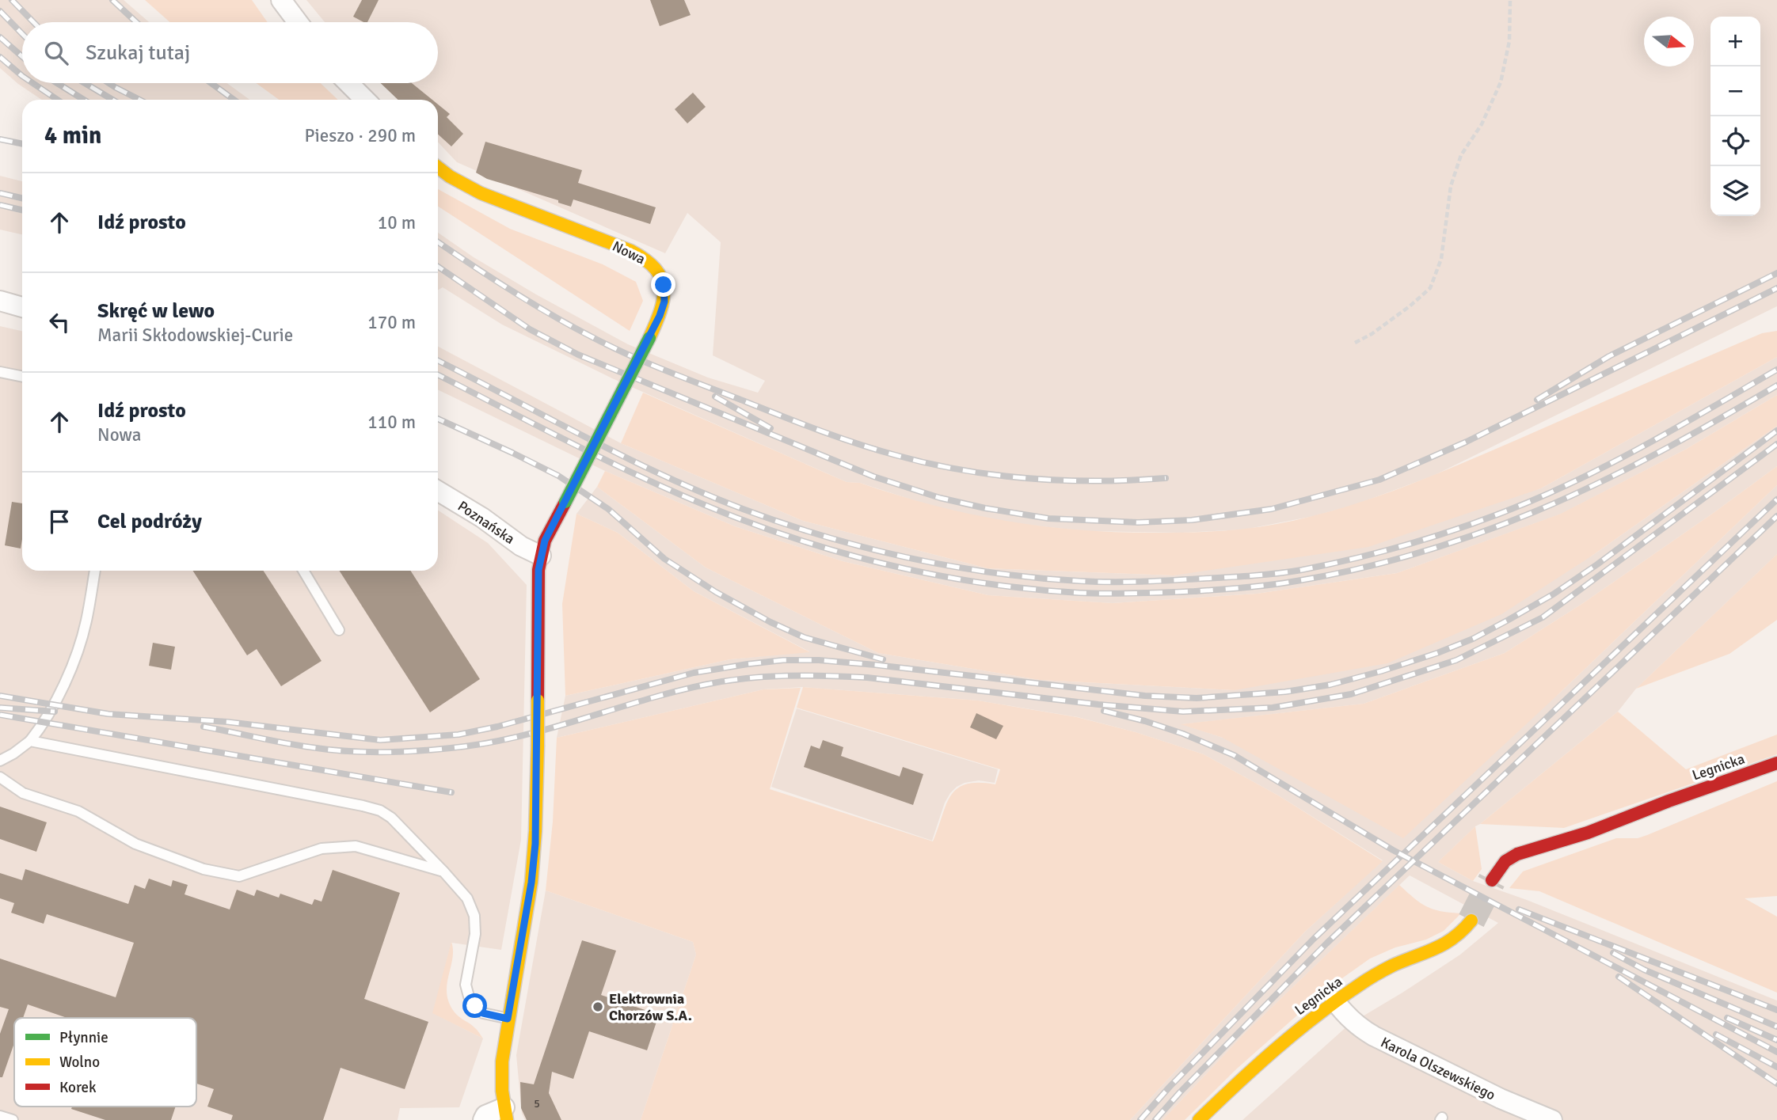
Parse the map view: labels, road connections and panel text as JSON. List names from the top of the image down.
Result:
{
  "streets": {
    "street": [
      "Nowa",
      "Poznańska",
      "Legnicka",
      "Karola Olszewskiego"
    ]
  },
  "crossings": [
    ["Nowa", "Poznańska"],
    ["Legnicka", "Karola Olszewskiego"]
  ],
  "places": ["Elektrownia Chorzów S.A."],
  "house_numbers": ["5"],
  "legend": ["Płynnie", "Wolno", "Korek"],
  "north": "right",
  "page": {
    "map_buttons": ["+", "−"],
    "search": "Szukaj tutaj",
    "heading": ["4 min", "Pieszo · 290 m"],
    "list": [
      ["Idź prosto", "10 m"],
      ["Skręć w lewo", "Marii Skłodowskiej-Curie", "170 m"],
      ["Idź prosto", "Nowa", "110 m"],
      "Cel podróży"
    ]
  }
}
